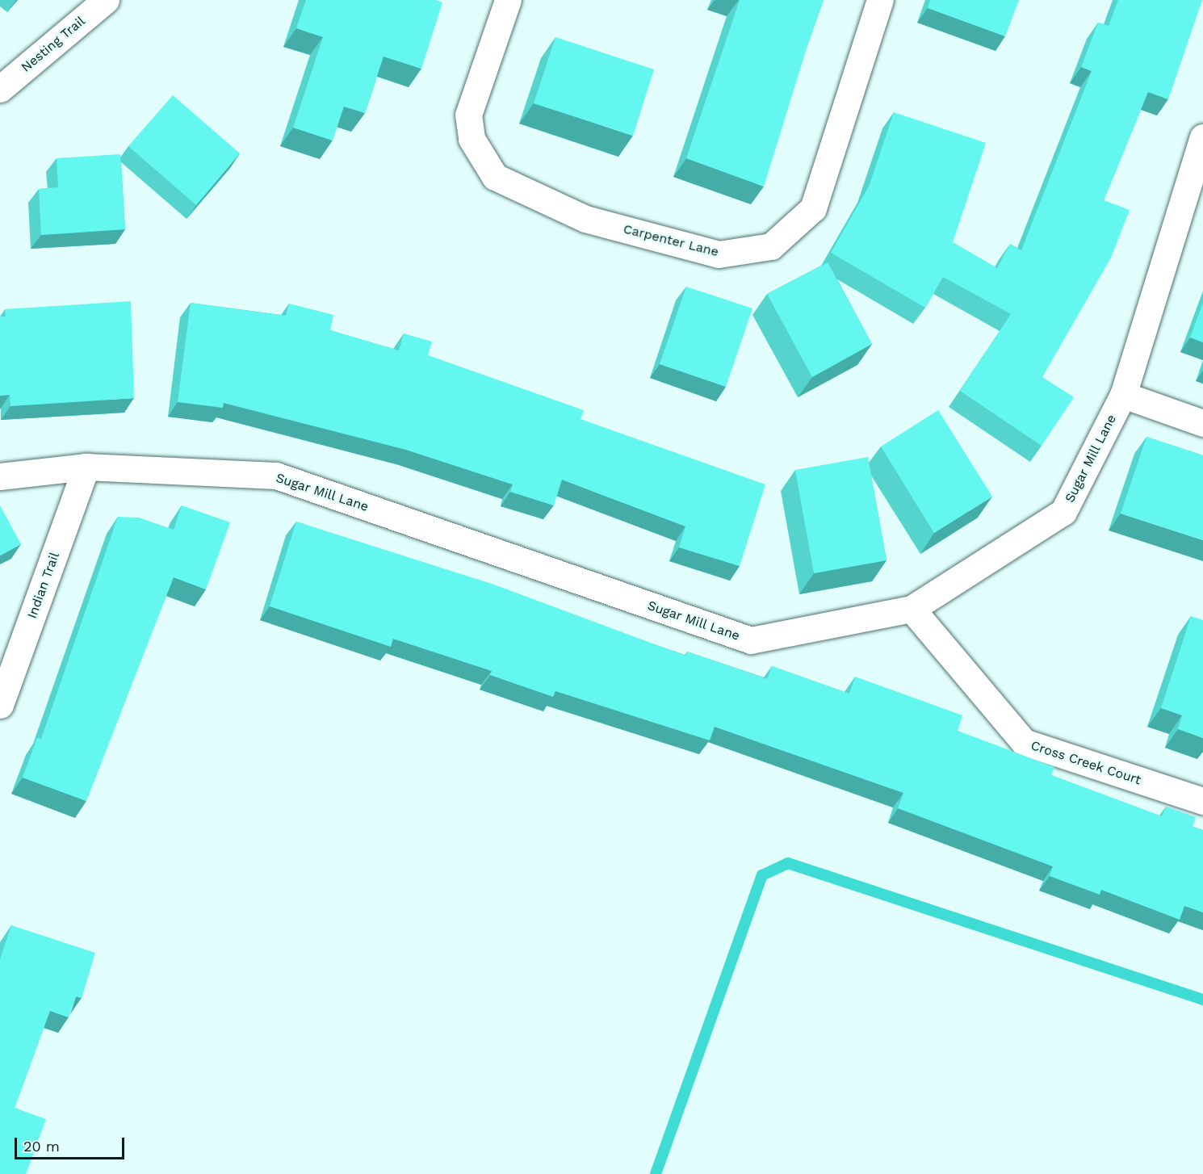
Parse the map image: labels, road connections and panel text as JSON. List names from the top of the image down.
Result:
{
  "streets": {
    "street": [
      "Nesting Trail",
      "Carpenter Lane",
      "Sugar Mill Lane",
      "Indian Trail",
      "Cross Creek Court"
    ]
  },
  "crossings": [
    ["Sugar Mill Lane", "Indian Trail"],
    ["Sugar Mill Lane", "Cross Creek Court"]
  ],
  "scale_bar": "20 m"
}
